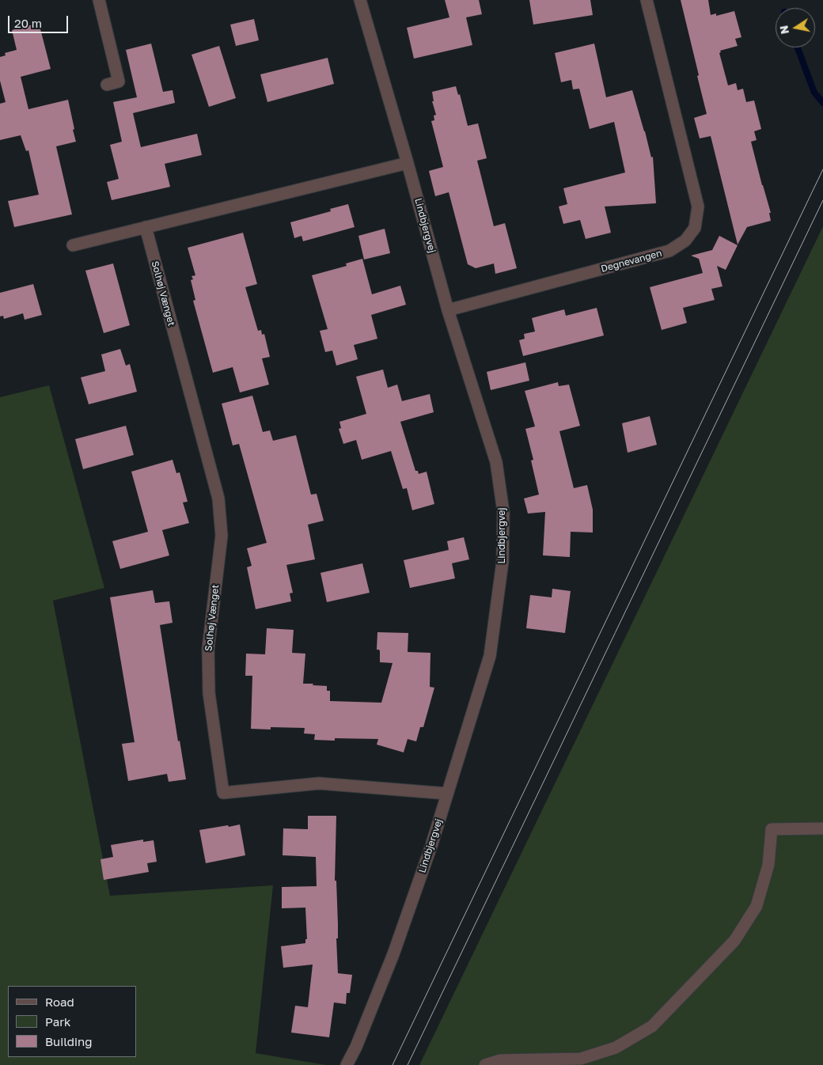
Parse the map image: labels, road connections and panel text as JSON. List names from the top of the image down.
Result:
{
  "streets": {
    "street": ["Lindbjergvej", "Degnevangen", "Solhøj Vænget"]
  },
  "crossings": [
    ["Lindbjergvej", "Degnevangen"],
    ["Lindbjergvej", "Solhøj Vænget"]
  ],
  "legend": ["Road", "Park", "Building"],
  "scale_bar": "20 m",
  "north": "left"
}
